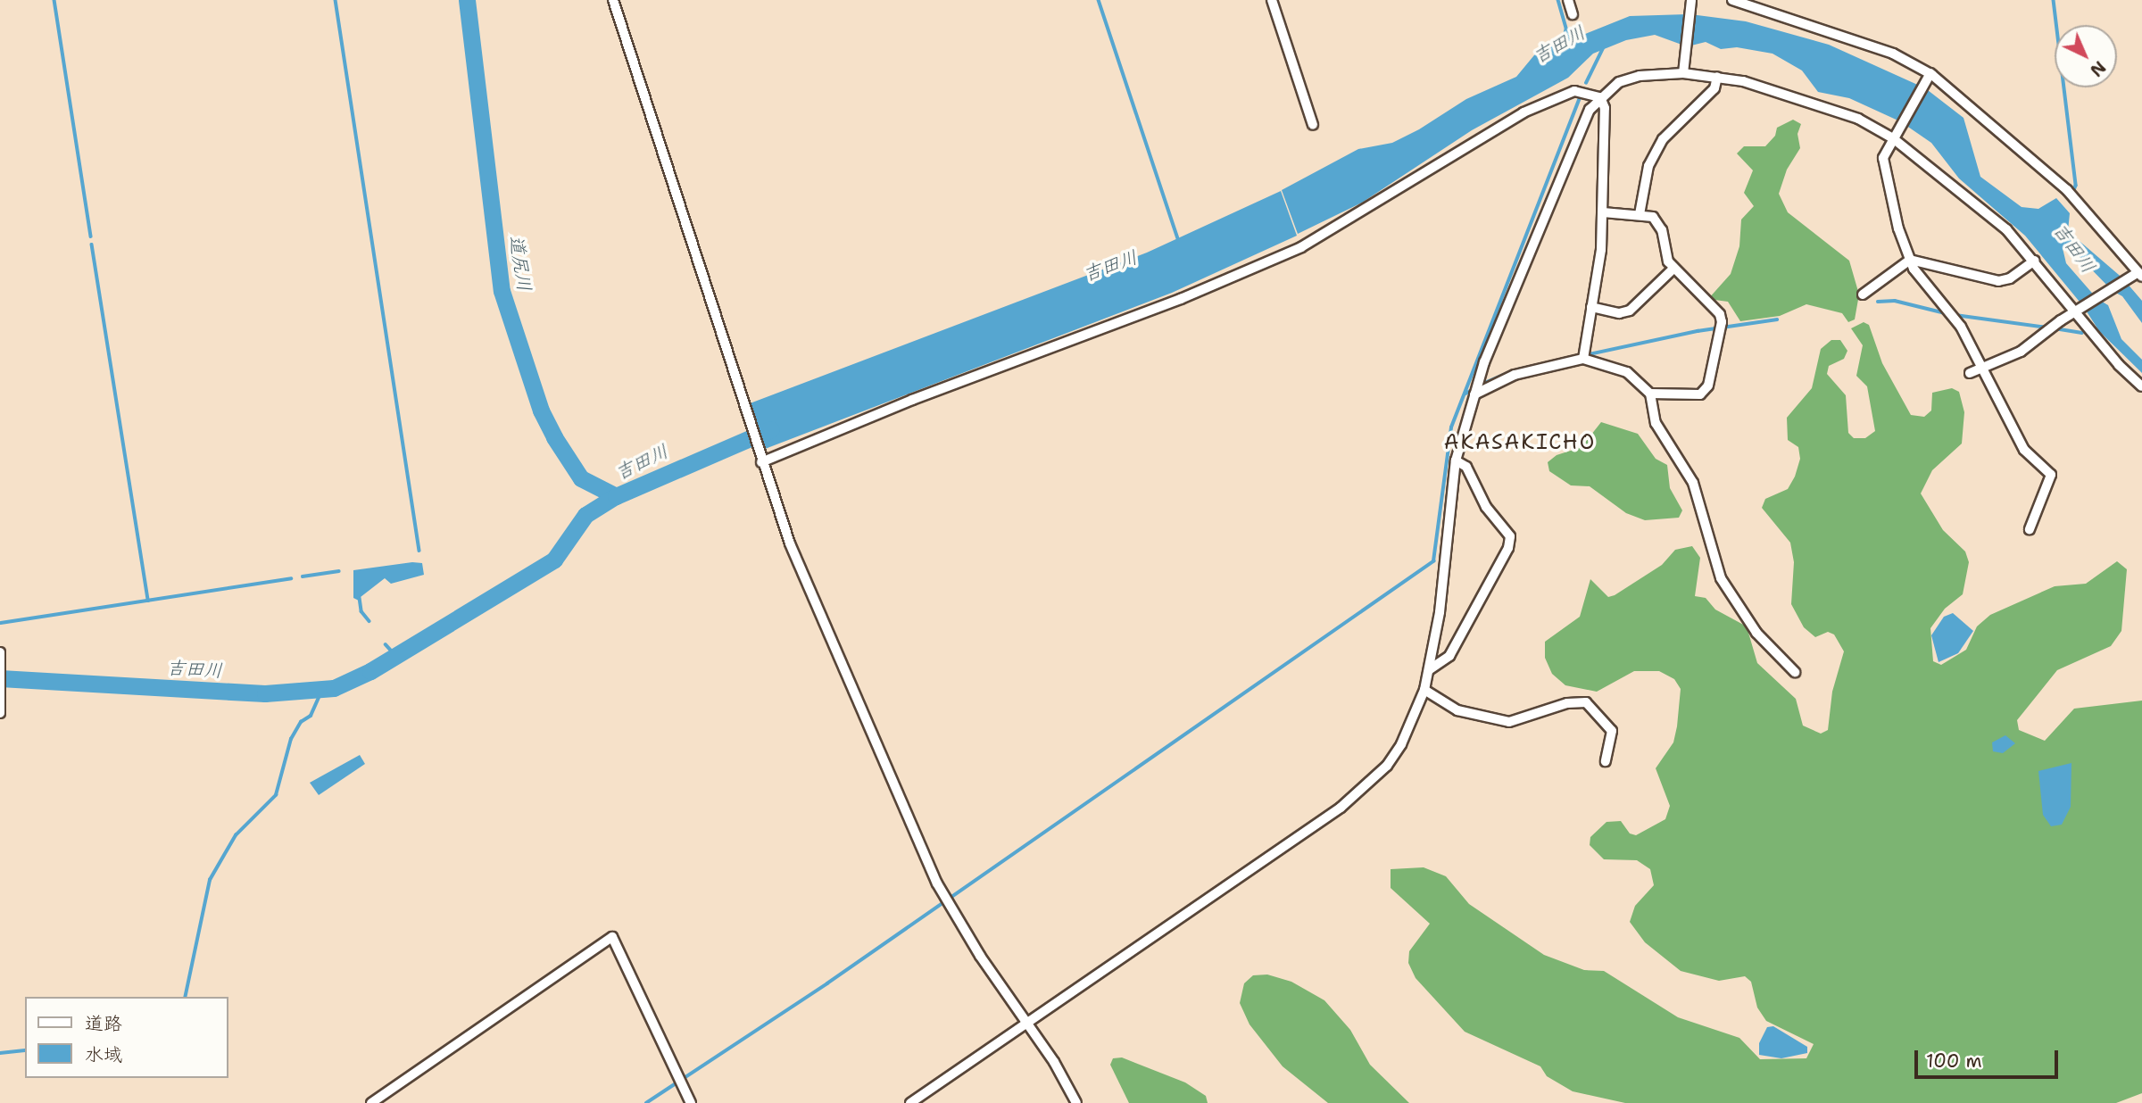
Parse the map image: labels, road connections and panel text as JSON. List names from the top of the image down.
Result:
{
  "districts": ["AKASAKICHO"],
  "water": ["吉田川", "道尻川"],
  "legend": ["道路", "水域"],
  "scale_bar": "100 m",
  "north": "bottom right"
}
